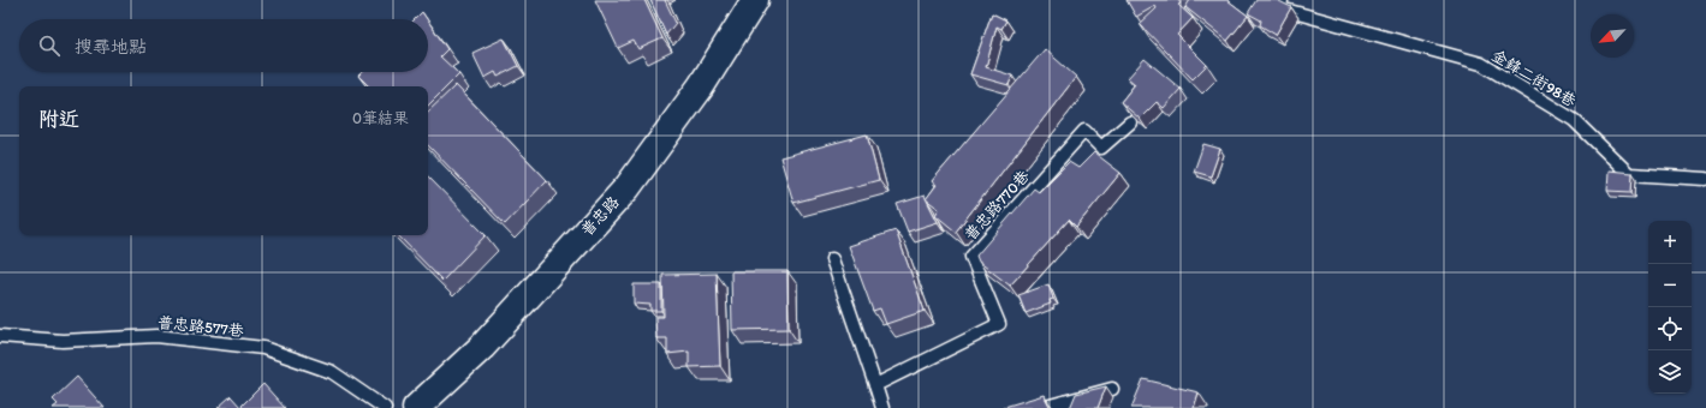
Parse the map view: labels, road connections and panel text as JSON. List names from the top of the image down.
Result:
{
  "streets": {
    "street": ["普忠路"],
    "lane": ["金鋒二街98巷", "普忠路770巷", "普忠路577巷"]
  },
  "north": "bottom left",
  "page": {
    "search": "搜尋地點",
    "heading": ["附近", "0筆結果"],
    "map_buttons": ["+", "−"]
  }
}
